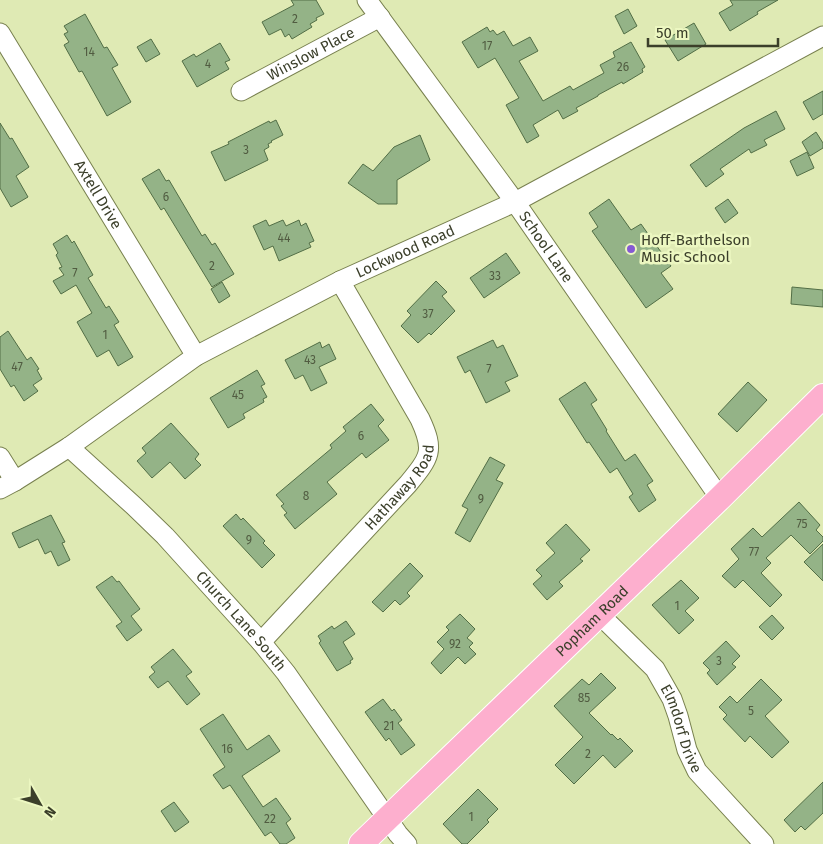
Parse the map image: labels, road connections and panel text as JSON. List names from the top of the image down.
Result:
{
  "streets": {
    "main road": ["Popham Road"],
    "street": [
      "Winslow Place",
      "Axtell Drive",
      "School Lane",
      "Lockwood Road",
      "Hathaway Road",
      "Church Lane South",
      "Elmdorf Drive"
    ]
  },
  "crossings": [
    ["Winslow Place", "School Lane"],
    ["Axtell Drive", "Lockwood Road"],
    ["School Lane", "Lockwood Road"],
    ["School Lane", "Popham Road"],
    ["Lockwood Road", "Hathaway Road"],
    ["Lockwood Road", "Church Lane South"],
    ["Hathaway Road", "Church Lane South"],
    ["Popham Road", "Church Lane South"],
    ["Popham Road", "Elmdorf Drive"]
  ],
  "places": ["Hoff-Barthelson Music School"],
  "house_numbers": [
    "2",
    "17",
    "14",
    "4",
    "26",
    "3",
    "6",
    "44",
    "2",
    "7",
    "33",
    "37",
    "1",
    "43",
    "47",
    "7",
    "45",
    "6",
    "8",
    "9",
    "75",
    "9",
    "77",
    "1",
    "92",
    "3",
    "85",
    "5",
    "21",
    "16",
    "2",
    "1",
    "22"
  ],
  "scale_bar": "50 m",
  "north": "bottom right"
}
